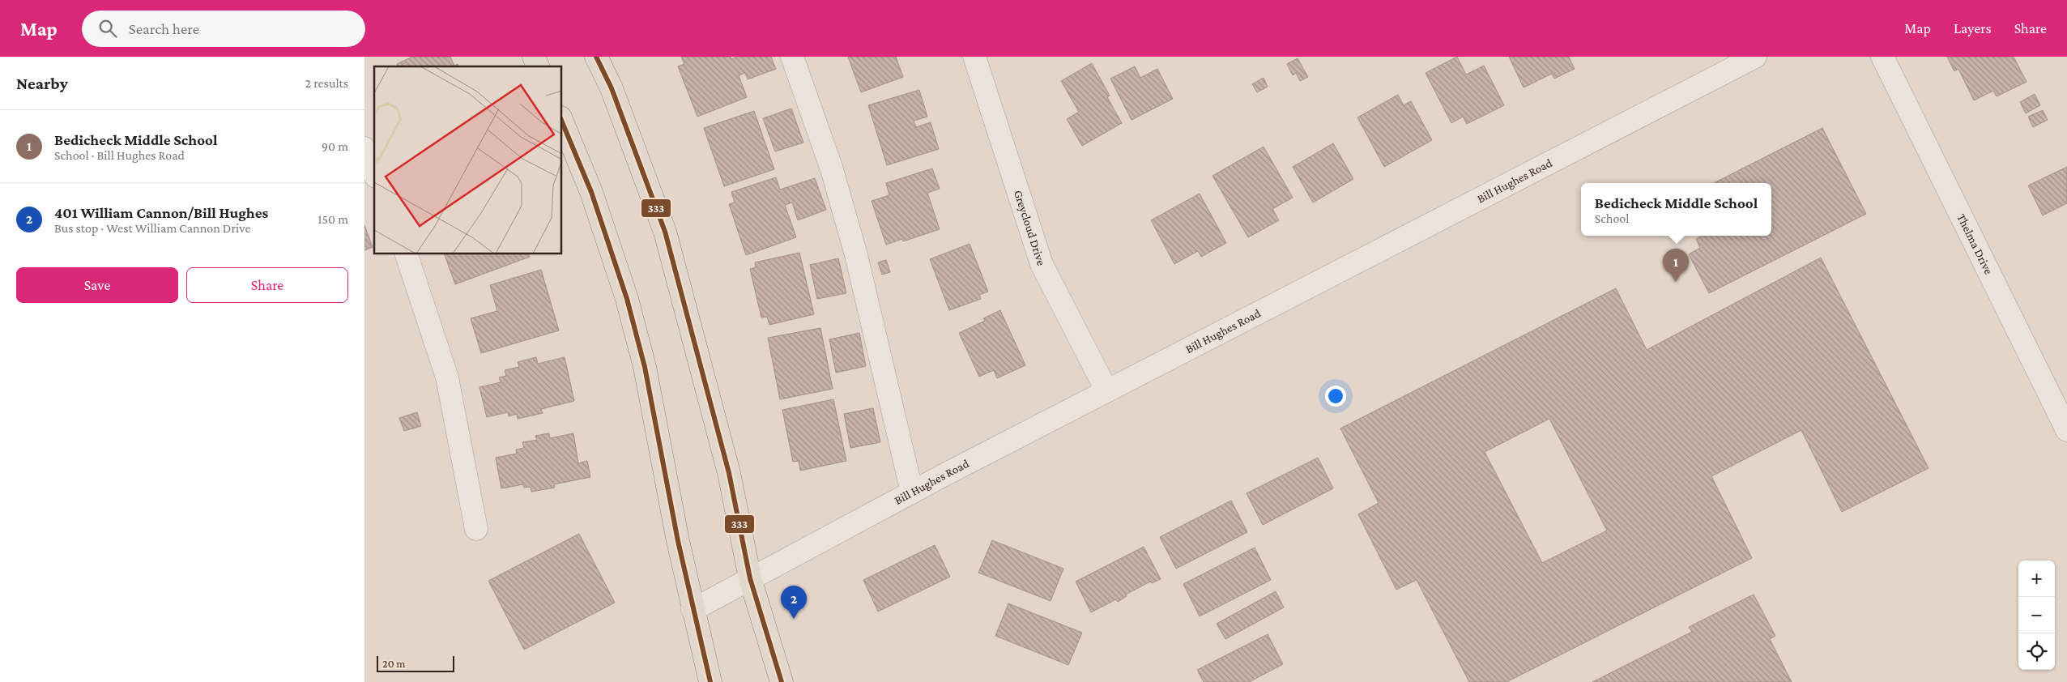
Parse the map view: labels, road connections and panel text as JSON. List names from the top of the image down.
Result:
{
  "streets": {
    "street": ["Bill Hughes Road", "Greycloud Drive", "Thelma Drive"]
  },
  "crossings": [
    ["Bill Hughes Road", "Greycloud Drive"]
  ],
  "lines": ["transit line 333"],
  "scale_bar": "20 m",
  "page": {
    "header": "Map",
    "search": "Search here",
    "nav": ["Map", "Layers", "Share"],
    "heading": ["Nearby", "2 results"],
    "list": [
      {
        "mark": "1",
        "name": "Bedicheck Middle School",
        "note": "School · Bill Hughes Road",
        "value": "90 m"
      },
      {
        "mark": "2",
        "name": "401 William Cannon/Bill Hughes",
        "note": "Bus stop · West William Cannon Drive",
        "value": "150 m"
      }
    ],
    "popup": ["Bedicheck Middle School", "School"],
    "pins": ["1", "2"],
    "buttons": ["Save", "Share"],
    "map_buttons": ["+", "−"],
    "scale": "20 m"
  }
}
